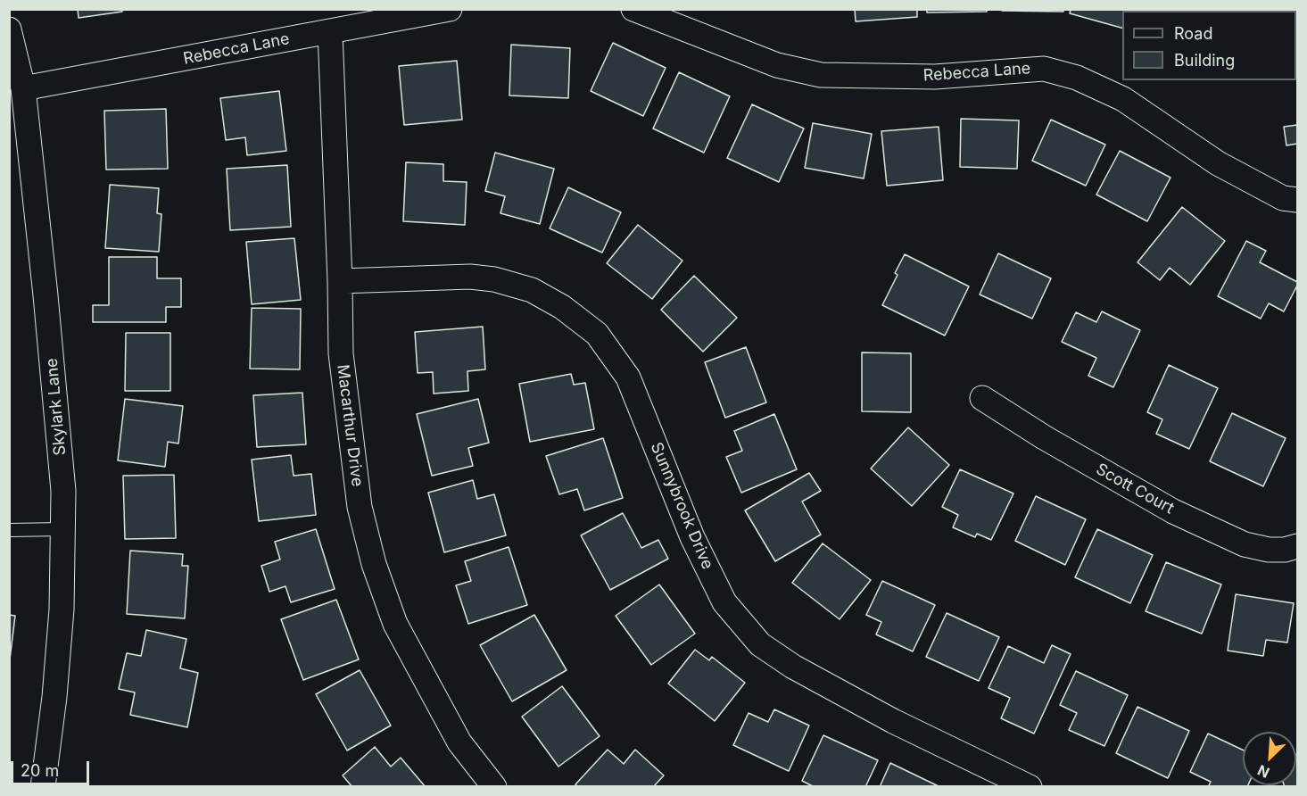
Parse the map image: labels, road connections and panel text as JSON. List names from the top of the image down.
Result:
{
  "streets": {
    "street": [
      "Rebecca Lane",
      "Skylark Lane",
      "Macarthur Drive",
      "Scott Court",
      "Sunnybrook Drive"
    ]
  },
  "crossings": [
    ["Rebecca Lane", "Skylark Lane"],
    ["Rebecca Lane", "Macarthur Drive"],
    ["Macarthur Drive", "Sunnybrook Drive"]
  ],
  "legend": ["Road", "Building"],
  "scale_bar": "20 m",
  "north": "bottom left"
}
